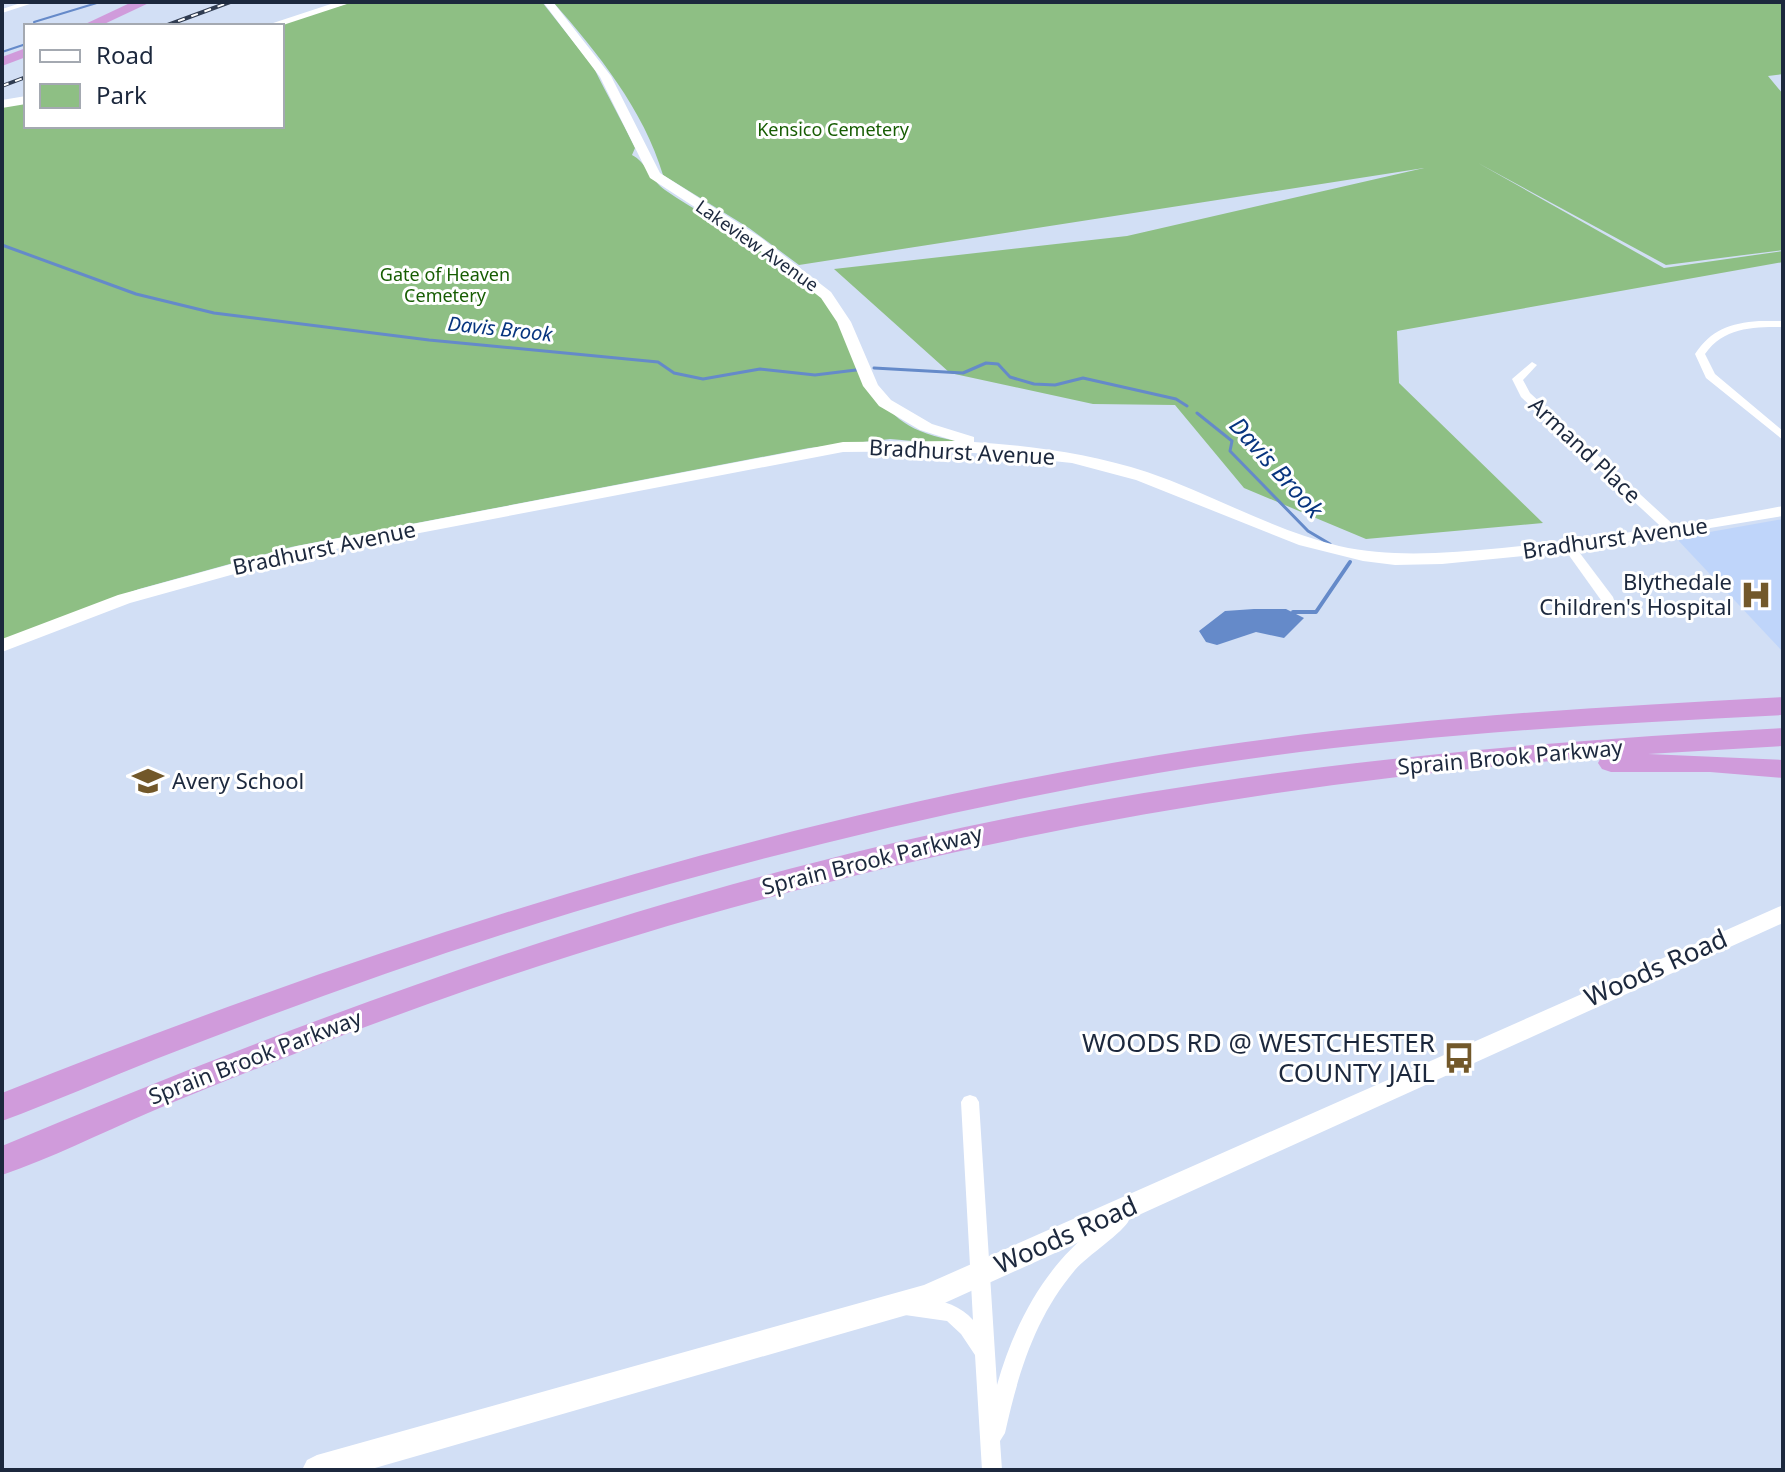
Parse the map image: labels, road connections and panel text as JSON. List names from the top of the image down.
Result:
{
  "streets": {
    "highway": ["Sprain Brook Parkway"],
    "street": [
      "Lakeview Avenue",
      "Armand Place",
      "Bradhurst Avenue",
      "Woods Road"
    ]
  },
  "crossings": [
    ["Lakeview Avenue", "Bradhurst Avenue"],
    ["Armand Place", "Bradhurst Avenue"]
  ],
  "water": ["Davis Brook"],
  "parks": ["Kensico Cemetery", "Gate of Heaven Cemetery"],
  "places": {
    "hospital": ["Blythedale Children's Hospital"],
    "school or university": ["Avery School"],
    "bus stop": ["WOODS RD @ WESTCHESTER COUNTY JAIL"]
  },
  "legend": ["Road", "Park"]
}
